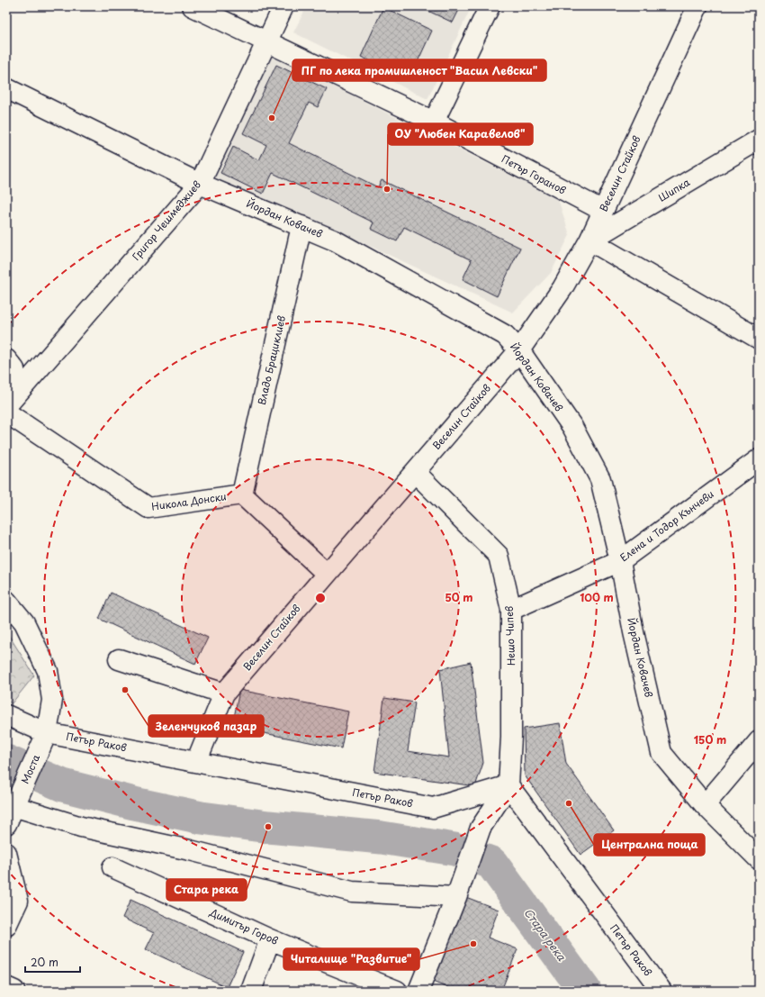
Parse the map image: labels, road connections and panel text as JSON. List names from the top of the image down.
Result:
{
  "streets": {
    "street": [
      "Веселин Стайков",
      "Петър Горанов",
      "Шипка",
      "Йордан Ковачев",
      "Григор Чешмеджиев",
      "Владо Брациклиев",
      "Никола Донски",
      "Елена и Тодор Кънчеви",
      "Нешо Чипев",
      "Петър Раков",
      "Моста",
      "Димитър Горов"
    ]
  },
  "crossings": [
    ["Веселин Стайков", "Петър Горанов"],
    ["Веселин Стайков", "Шипка"],
    ["Веселин Стайков", "Йордан Ковачев"],
    ["Веселин Стайков", "Нешо Чипев"],
    ["Веселин Стайков", "Петър Раков"],
    ["Петър Горанов", "Григор Чешмеджиев"],
    ["Йордан Ковачев", "Григор Чешмеджиев"],
    ["Йордан Ковачев", "Владо Брациклиев"],
    ["Йордан Ковачев", "Елена и Тодор Кънчеви"],
    ["Владо Брациклиев", "Никола Донски"],
    ["Елена и Тодор Кънчеви", "Нешо Чипев"],
    ["Нешо Чипев", "Петър Раков"],
    ["Петър Раков", "Моста"]
  ],
  "water": ["Стара река"],
  "places": [
    "ПГ по лека промишленост \"Васил Левски\"",
    "ОУ \"Любен Каравелов\"",
    "Зеленчуков пазар",
    "Централна поща",
    "Стара река",
    "Читалище \"Развитие\""
  ],
  "scale_bar": "20 m",
  "rings": ["50 m", "100 m", "150 m"]
}
